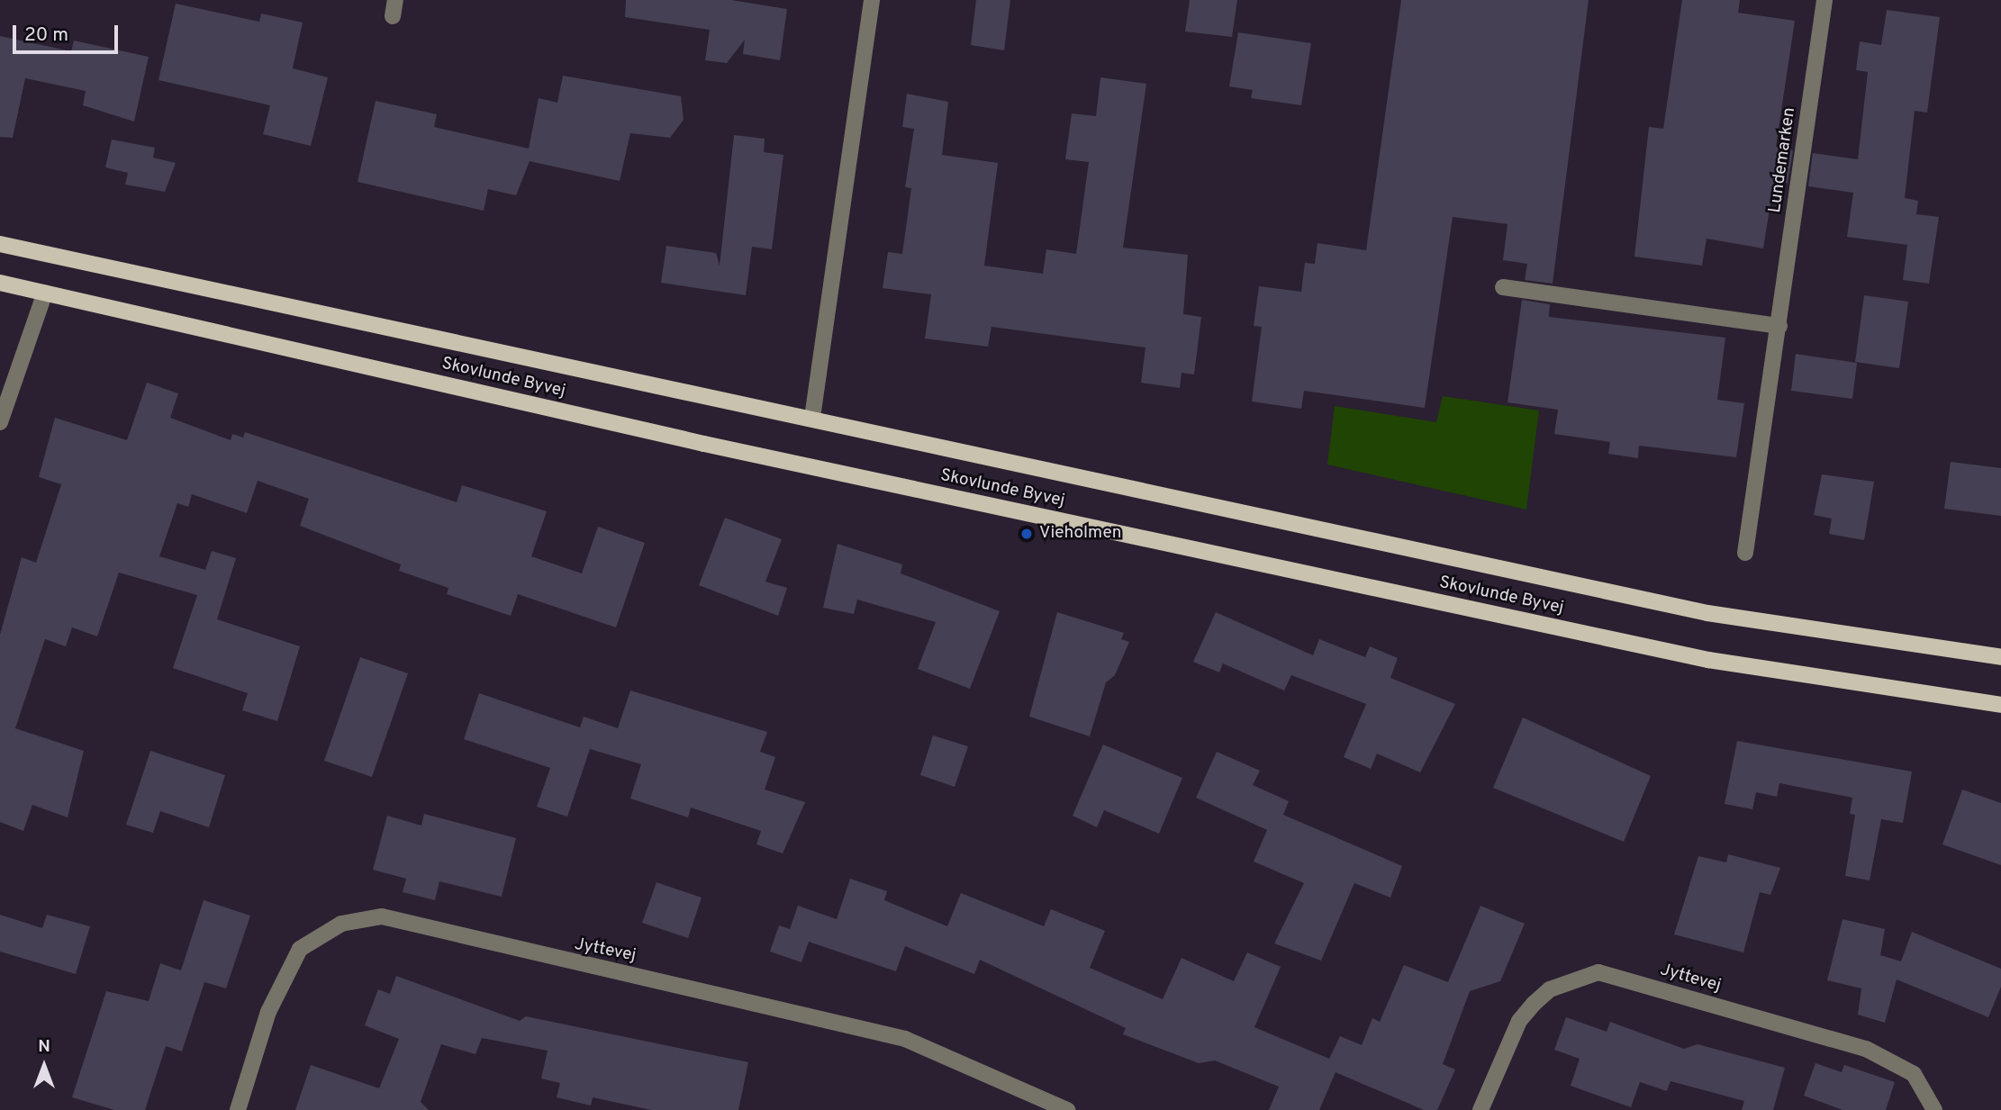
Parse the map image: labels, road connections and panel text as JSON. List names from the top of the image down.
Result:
{
  "streets": {
    "main road": ["Skovlunde Byvej"],
    "street": ["Lundemarken", "Jyttevej"]
  },
  "places": ["Vieholmen"],
  "scale_bar": "20 m",
  "north": "top"
}
